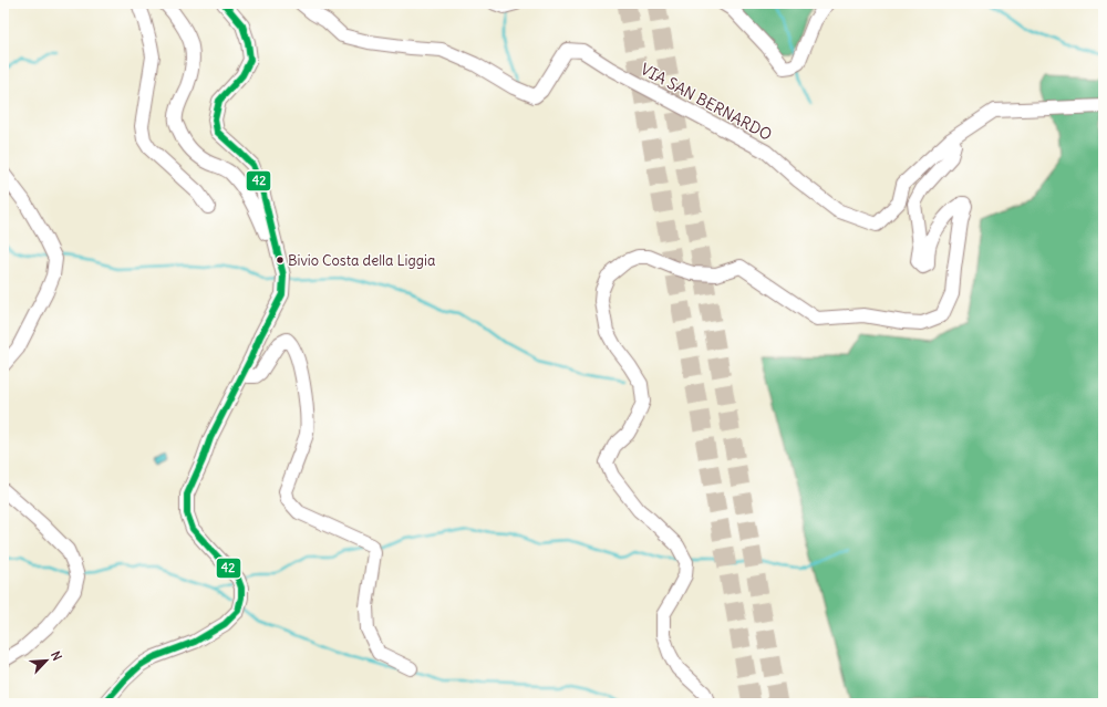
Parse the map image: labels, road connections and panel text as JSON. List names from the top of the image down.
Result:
{
  "streets": {
    "street": ["VIA SAN BERNARDO"]
  },
  "places": ["Bivio Costa della Liggia"],
  "lines": ["transit line 42"],
  "north": "top right"
}
